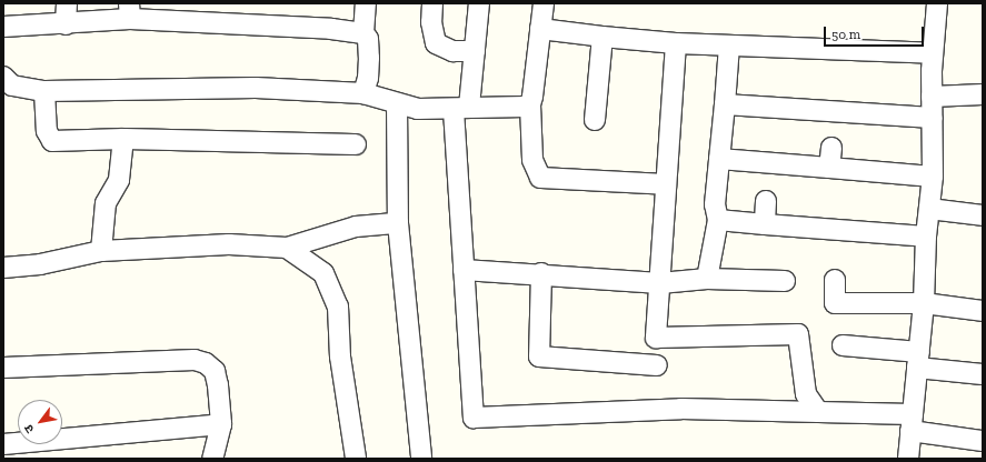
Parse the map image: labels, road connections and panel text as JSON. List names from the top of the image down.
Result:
{
  "scale_bar": "50 m",
  "north": "bottom left"
}
